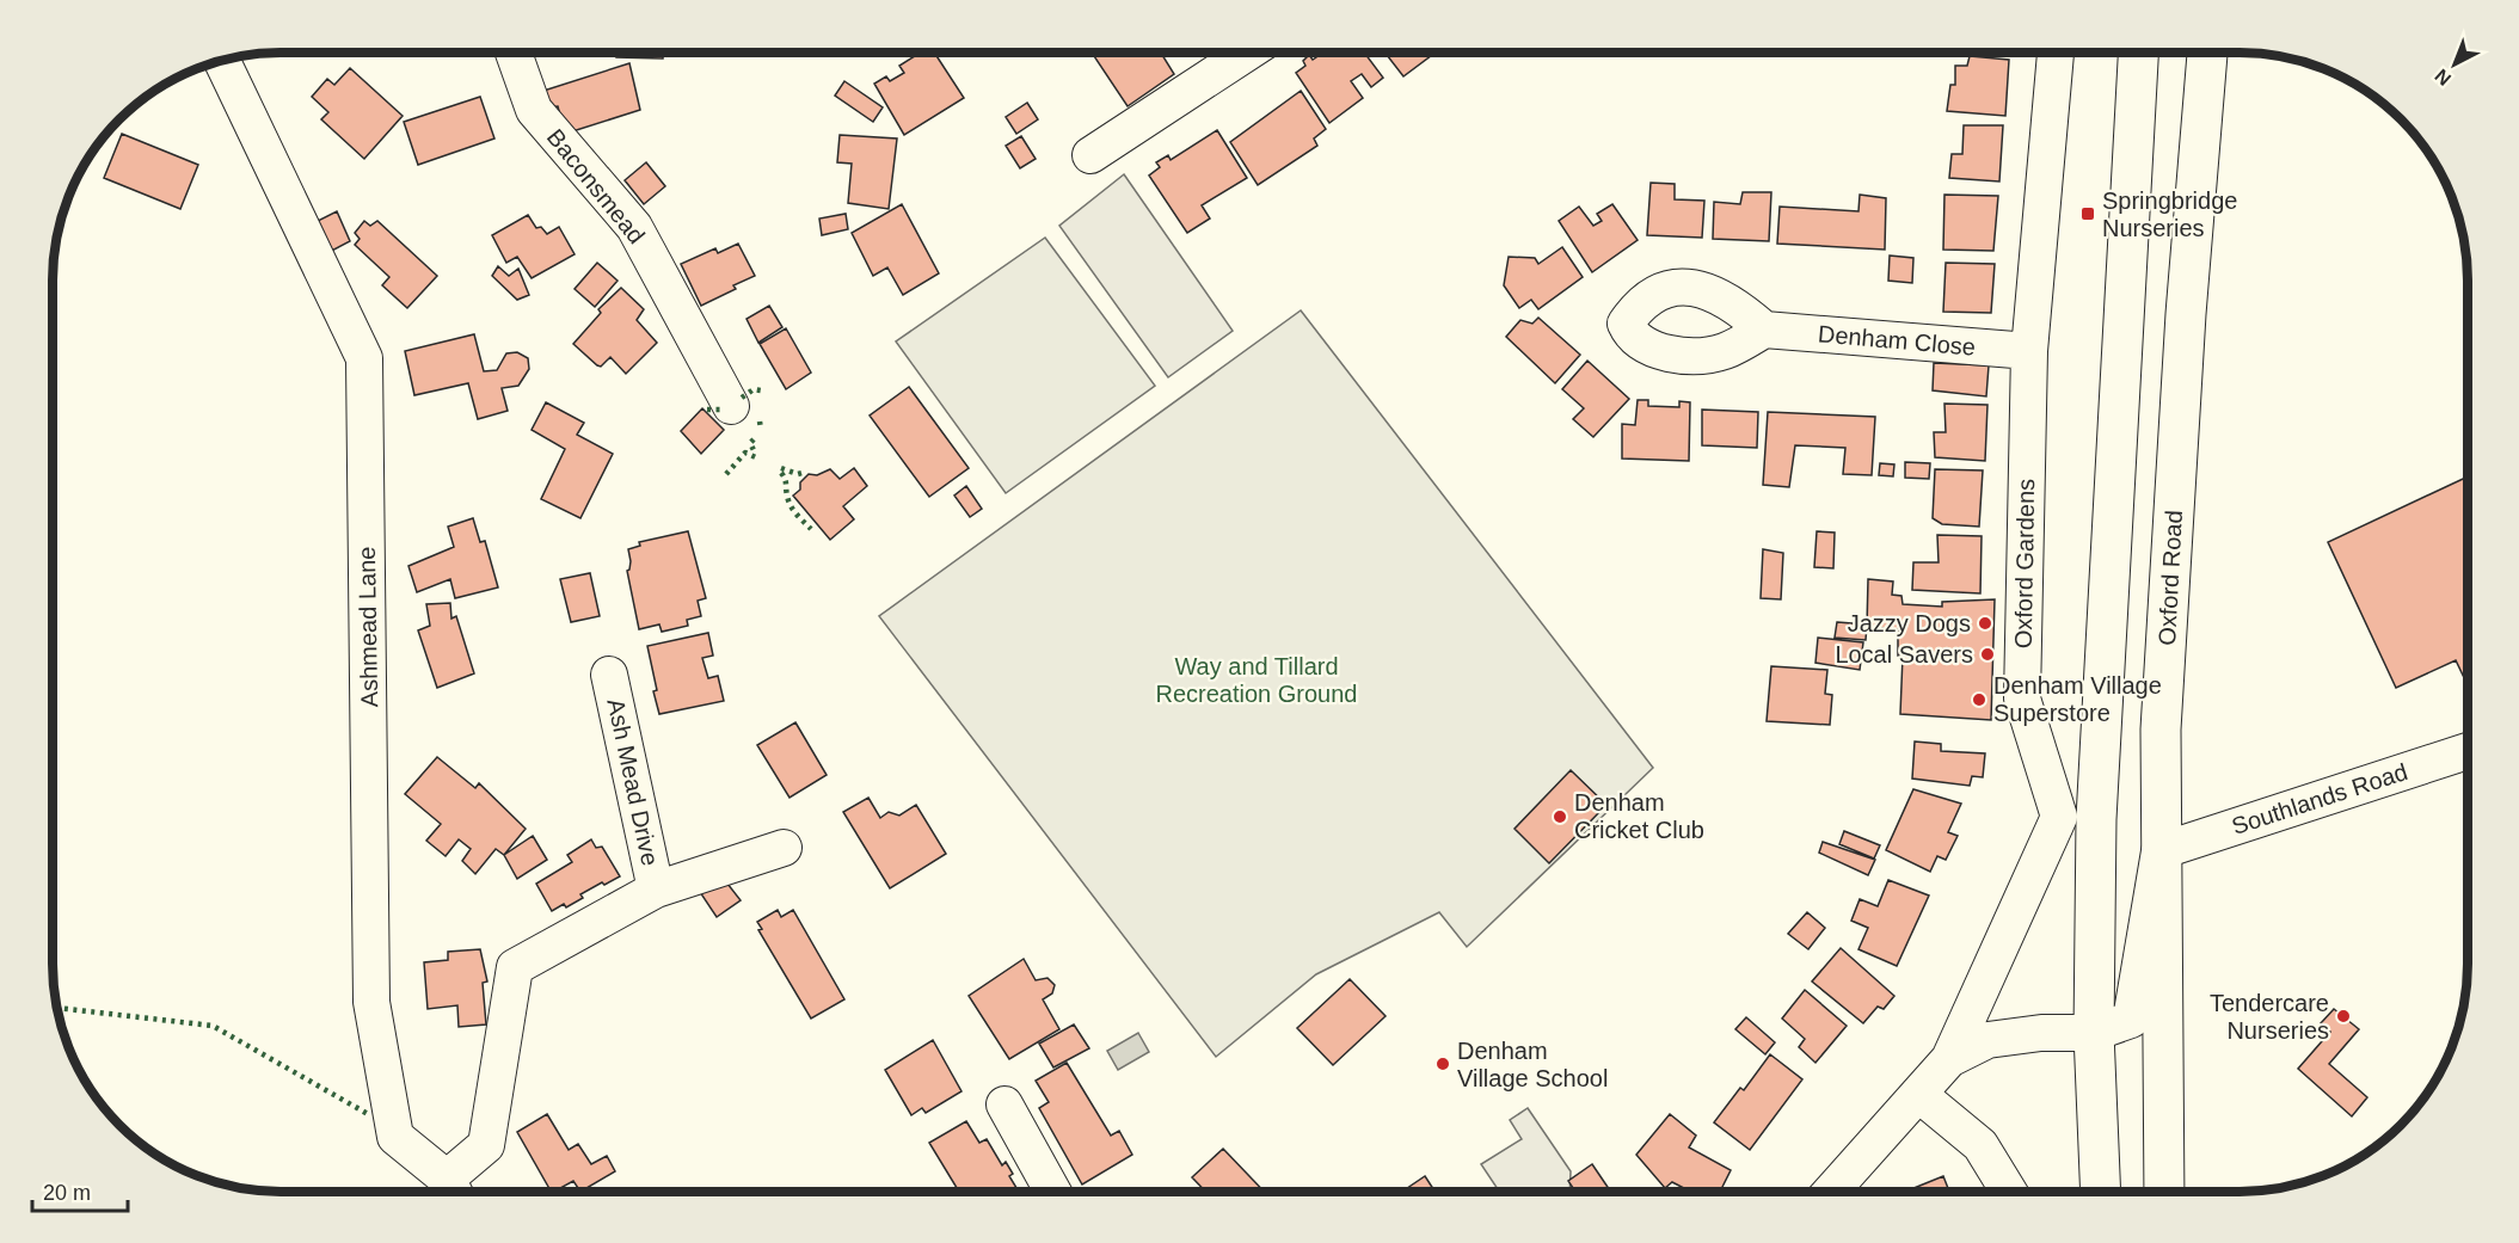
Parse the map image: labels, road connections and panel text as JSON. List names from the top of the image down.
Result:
{
  "streets": {
    "highway": ["Oxford Road"],
    "street": [
      "Baconsmead",
      "Denham Close",
      "Oxford Gardens",
      "Ashmead Lane",
      "Ash Mead Drive",
      "Southlands Road"
    ]
  },
  "crossings": [
    ["Denham Close", "Oxford Gardens"],
    ["Oxford Road", "Southlands Road"],
    ["Ashmead Lane", "Ash Mead Drive"]
  ],
  "parks": ["Way and Tillard Recreation Ground"],
  "places": {
    "transit": ["Springbridge Nurseries"],
    "other": [
      "Jazzy Dogs",
      "Local Savers",
      "Denham Village Superstore",
      "Denham Cricket Club",
      "Tendercare Nurseries",
      "Denham Village School"
    ]
  },
  "scale_bar": "20 m",
  "north": "bottom left"
}
